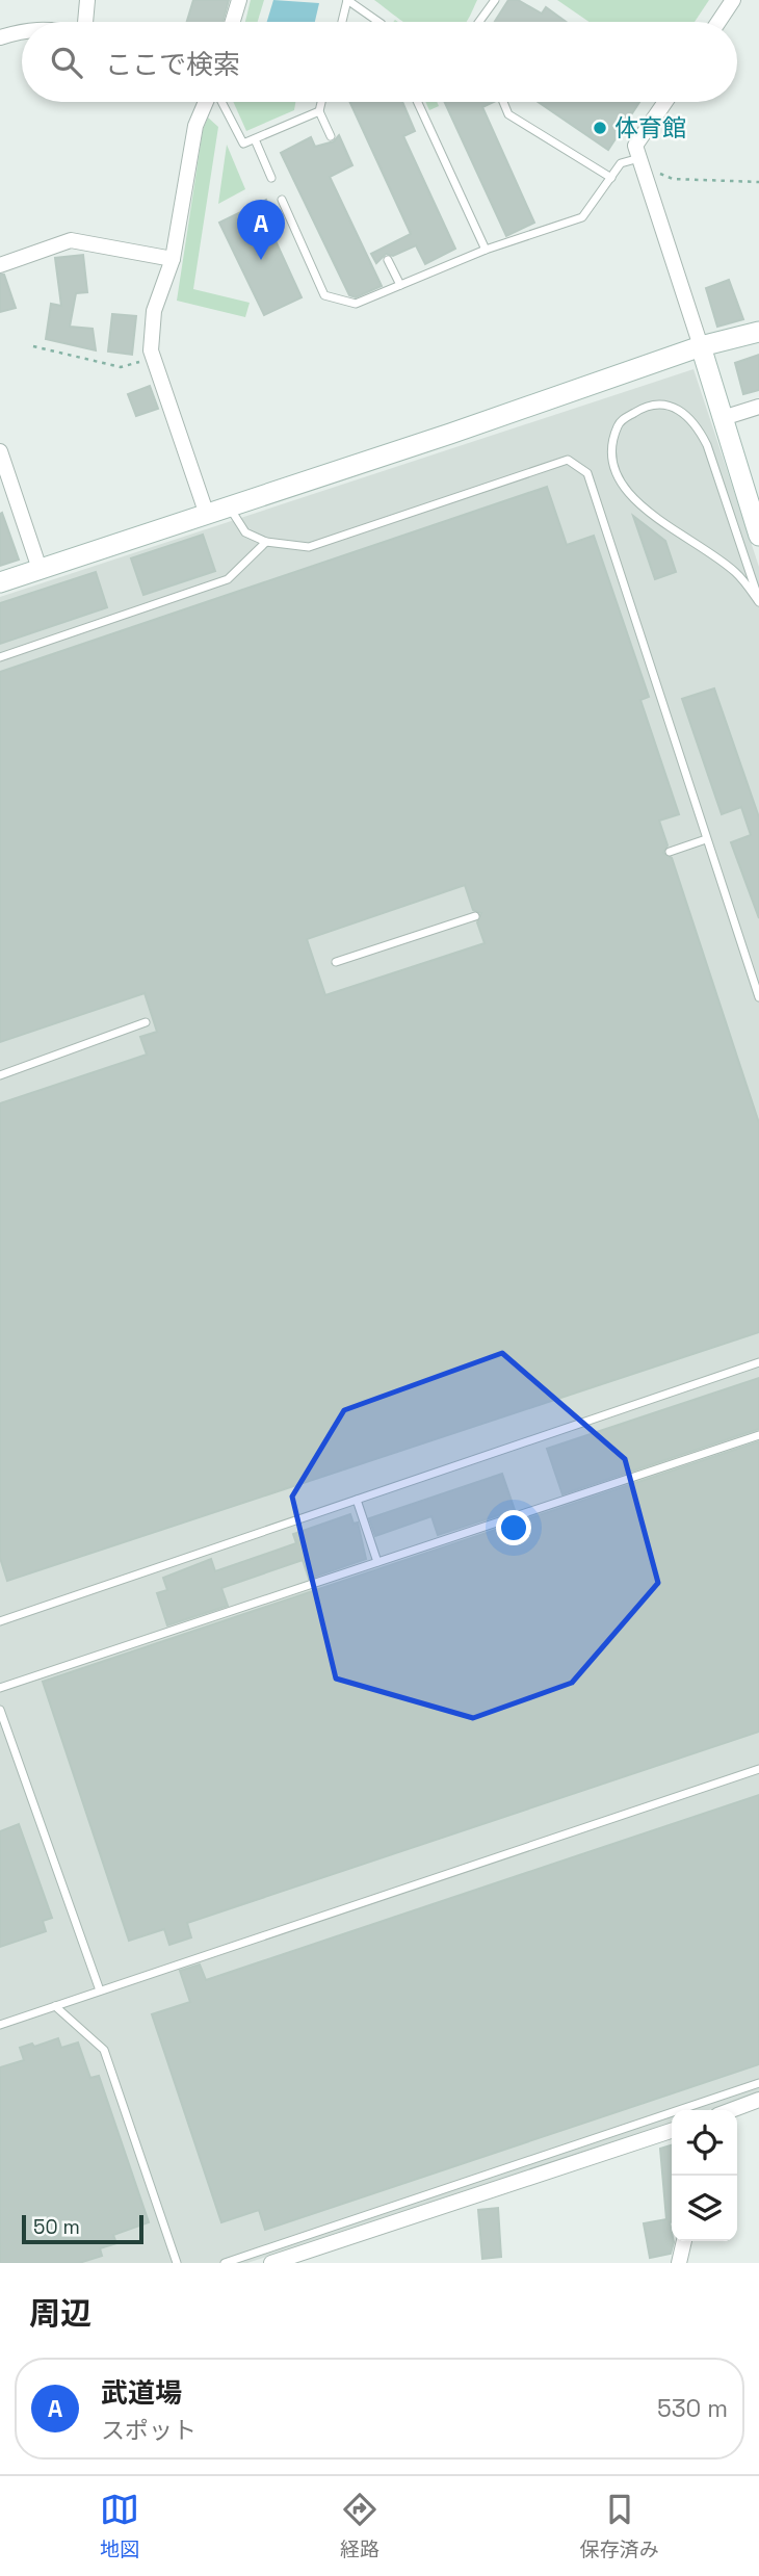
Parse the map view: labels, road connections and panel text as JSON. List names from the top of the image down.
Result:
{
  "places": ["体育館"],
  "scale_bar": "50 m",
  "page": {
    "search": "ここで検索",
    "pins": "A",
    "scale": "50 m",
    "heading": "周辺",
    "list": [
      {
        "mark": "A",
        "name": "武道場",
        "note": "スポット",
        "value": "530 m"
      }
    ],
    "nav": ["地図", "経路", "保存済み"]
  }
}
